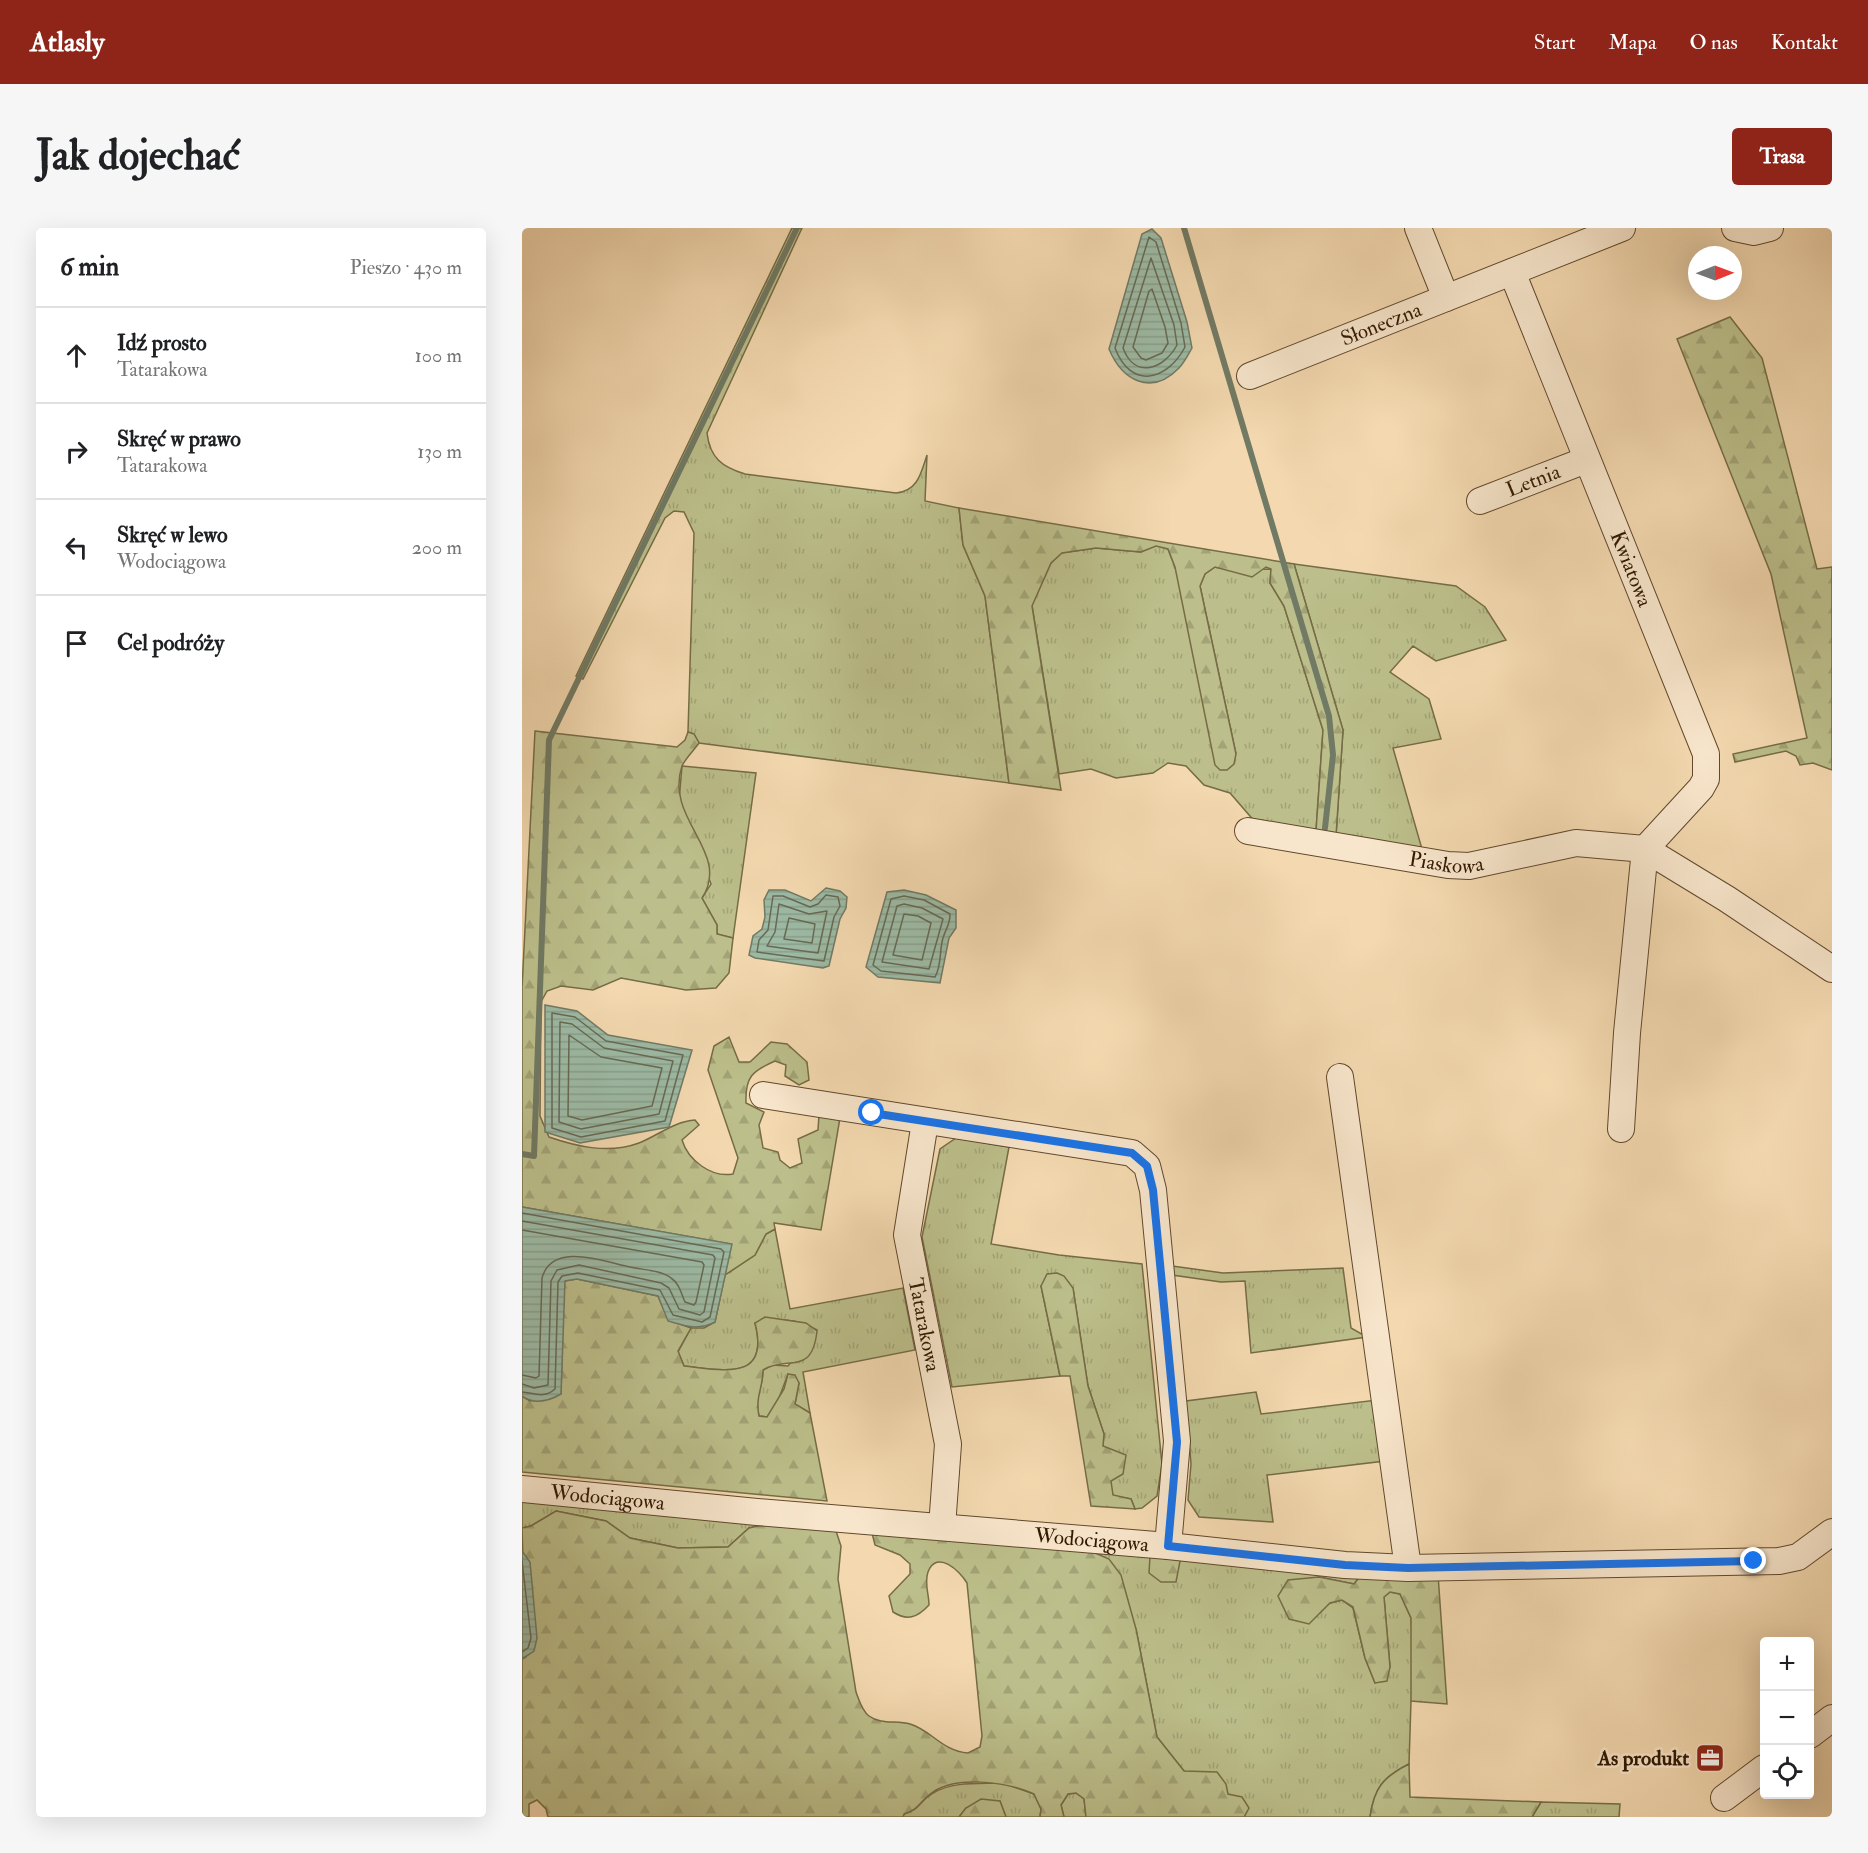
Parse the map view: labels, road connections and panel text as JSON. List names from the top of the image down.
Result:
{
  "streets": {
    "street": [
      "Słoneczna",
      "Letnia",
      "Kwiatowa",
      "Piaskowa",
      "Tatarakowa",
      "Wodociągowa"
    ]
  },
  "crossings": [
    ["Słoneczna", "Kwiatowa"],
    ["Letnia", "Kwiatowa"],
    ["Kwiatowa", "Piaskowa"],
    ["Tatarakowa", "Wodociągowa"]
  ],
  "places": {
    "office": ["As produkt"]
  },
  "north": "right",
  "page": {
    "header": "Atlasly",
    "nav": [
      "Start",
      "Mapa",
      "O nas",
      "Kontakt"
    ],
    "buttons": "Trasa",
    "title": "Jak dojechać",
    "heading": ["6 min", "Pieszo · 430 m"],
    "list": [
      ["Idź prosto", "Tatarakowa", "100 m"],
      ["Skręć w prawo", "Tatarakowa", "130 m"],
      ["Skręć w lewo", "Wodociągowa", "200 m"],
      "Cel podróży"
    ],
    "map_buttons": ["+", "−"]
  }
}
